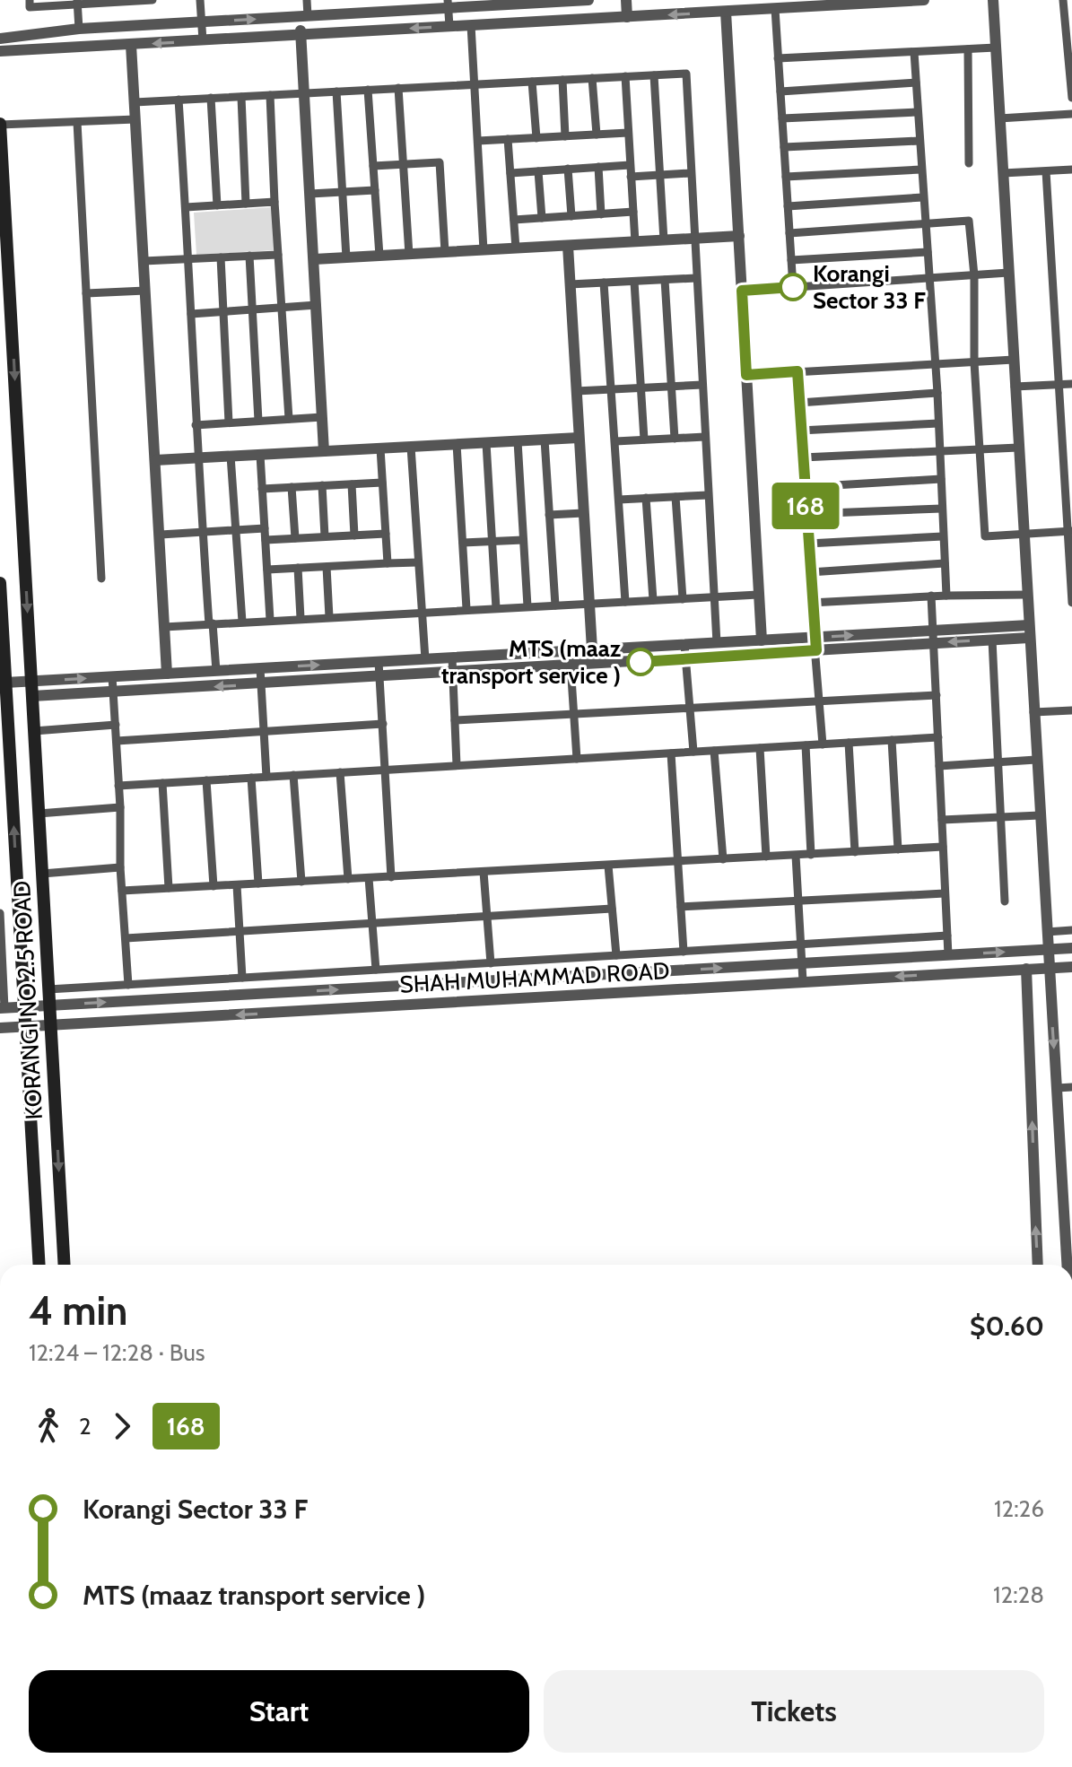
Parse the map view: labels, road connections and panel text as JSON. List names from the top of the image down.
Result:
{
  "streets": {
    "main road": ["KORANGI NO.2.5 ROAD"],
    "street": ["SHAH MUHAMMAD ROAD"]
  },
  "crossings": [
    ["SHAH MUHAMMAD ROAD", "KORANGI NO.2.5 ROAD"]
  ],
  "places": ["Korangi Sector 33 F", "MTS (maaz transport service )"],
  "lines": ["bus line 168"],
  "page": {
    "on_map": "168",
    "heading": ["4 min", "12:24 – 12:28 · Bus", "$0.60"],
    "legs": ["2", "168"],
    "list": [
      {
        "name": "Korangi Sector 33 F",
        "value": "12:26"
      },
      {
        "name": "MTS (maaz transport service )",
        "value": "12:28"
      }
    ],
    "buttons": ["Start", "Tickets"]
  }
}
